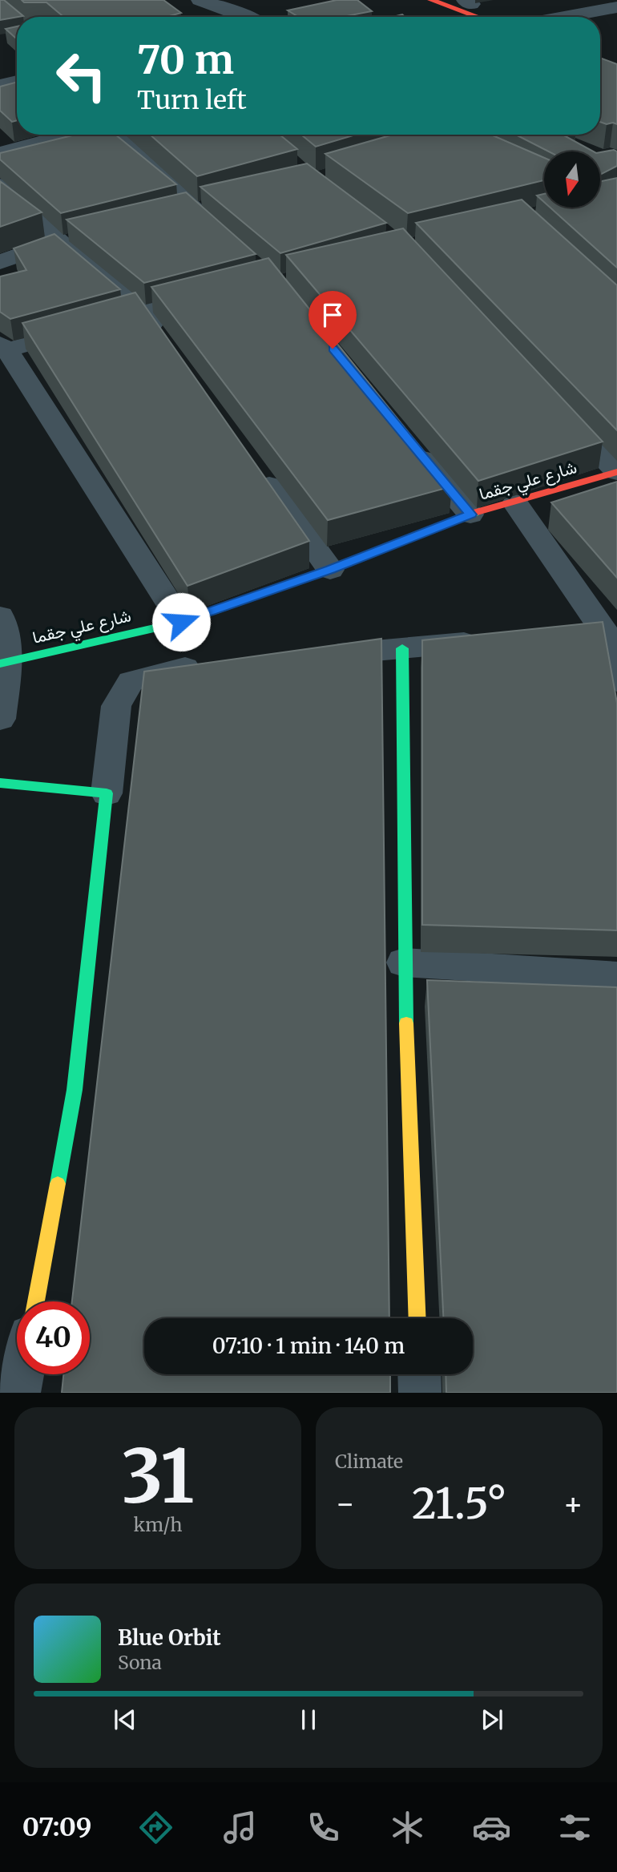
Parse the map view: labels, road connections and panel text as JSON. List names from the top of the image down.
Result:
{
  "streets": {
    "street": ["شارع علي جقما"]
  },
  "north": "bottom",
  "page": {
    "turn": ["70 m", "Turn left"],
    "limit": "40",
    "trip": "07:10 · 1 min · 140 m",
    "tile": [
      ["31", "km/h"],
      "Climate"
    ],
    "heat": ["−", "21.5°", "+"],
    "song": ["Blue Orbit", "Sona"],
    "tabs": "07:09"
  }
}
